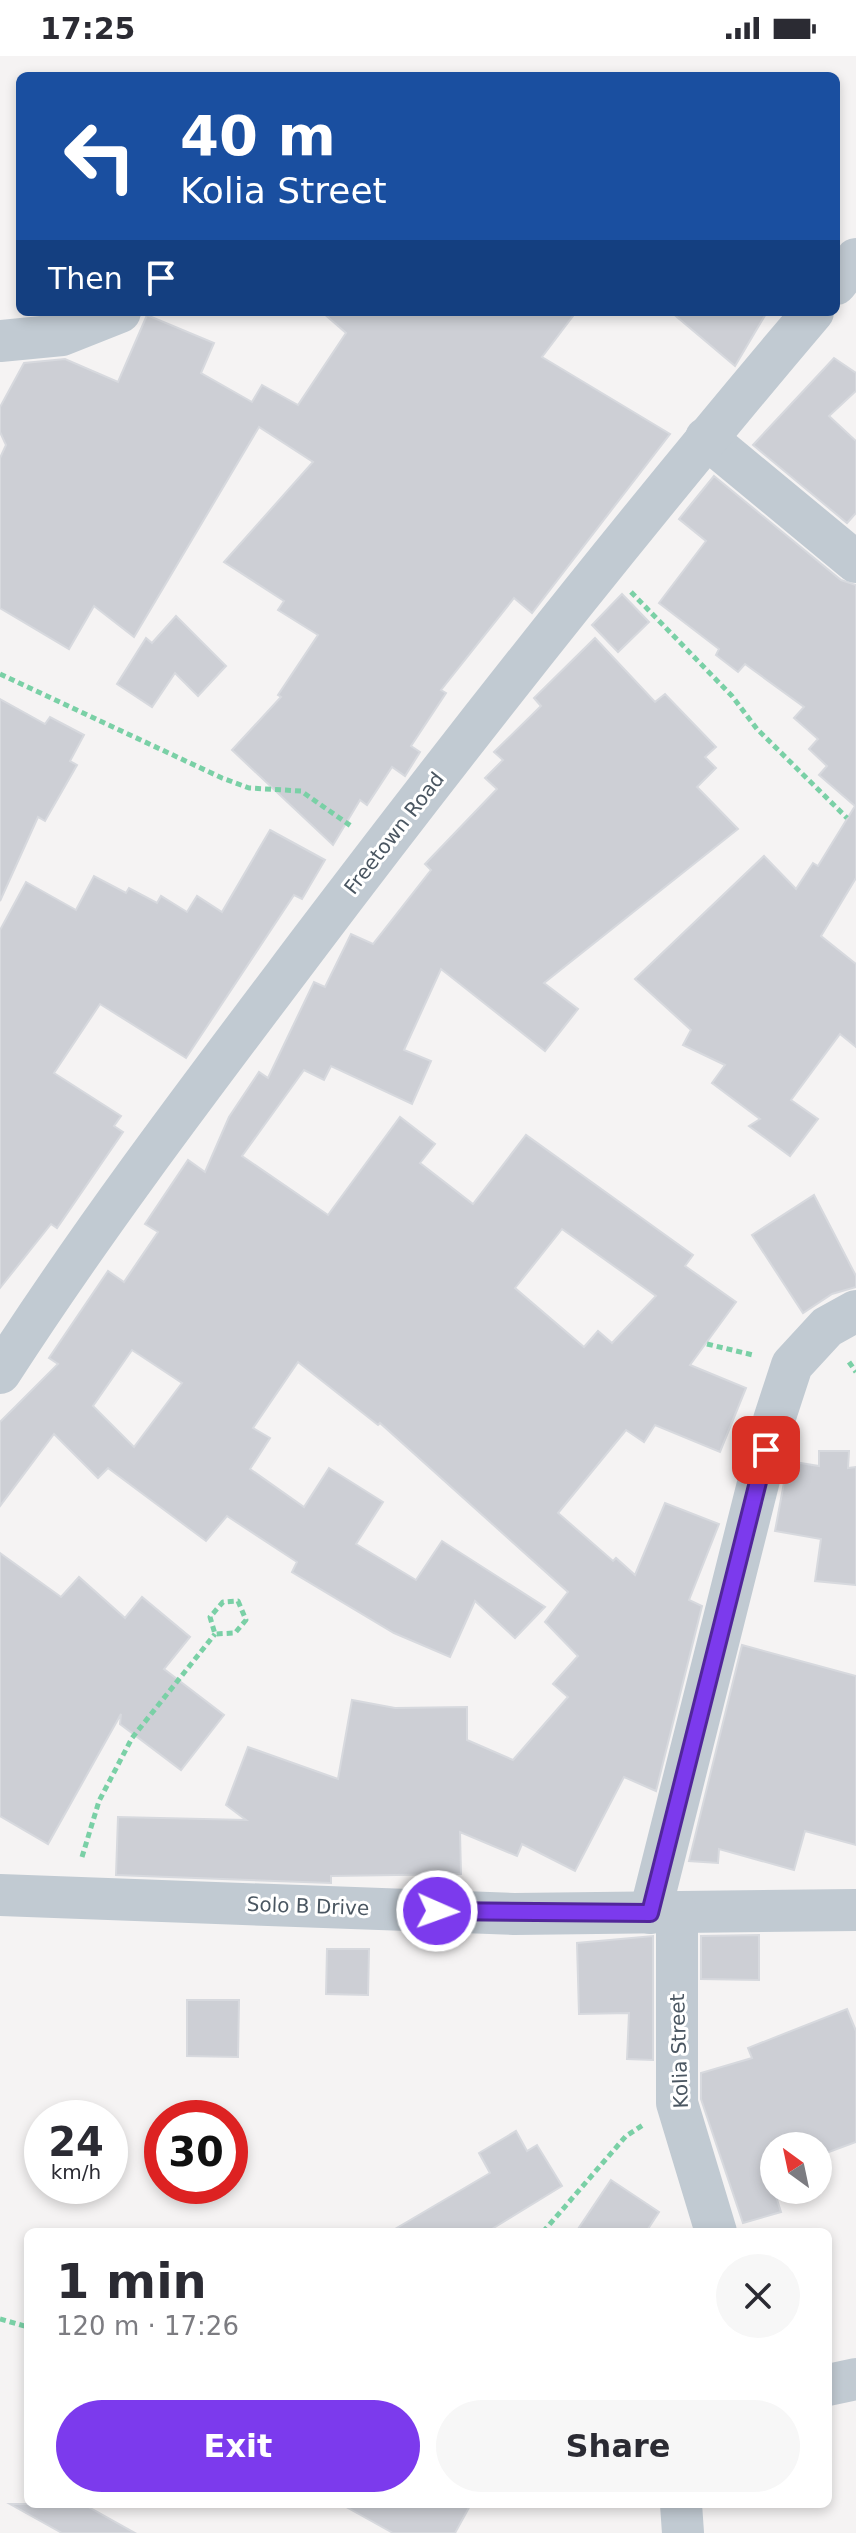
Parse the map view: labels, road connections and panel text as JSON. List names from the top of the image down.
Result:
{
  "streets": {
    "street": ["Freetown Road", "Solo B Drive", "Kolia Street"]
  },
  "crossings": [
    ["Solo B Drive", "Kolia Street"]
  ],
  "north": "top left",
  "page": {
    "status": "17:25",
    "turn": ["40 m", "Kolia Street"],
    "then": "Then",
    "speed": "24 km/h",
    "limit": "30",
    "heading": ["1 min", "120 m · 17:26"],
    "buttons": ["Exit", "Share"]
  }
}
